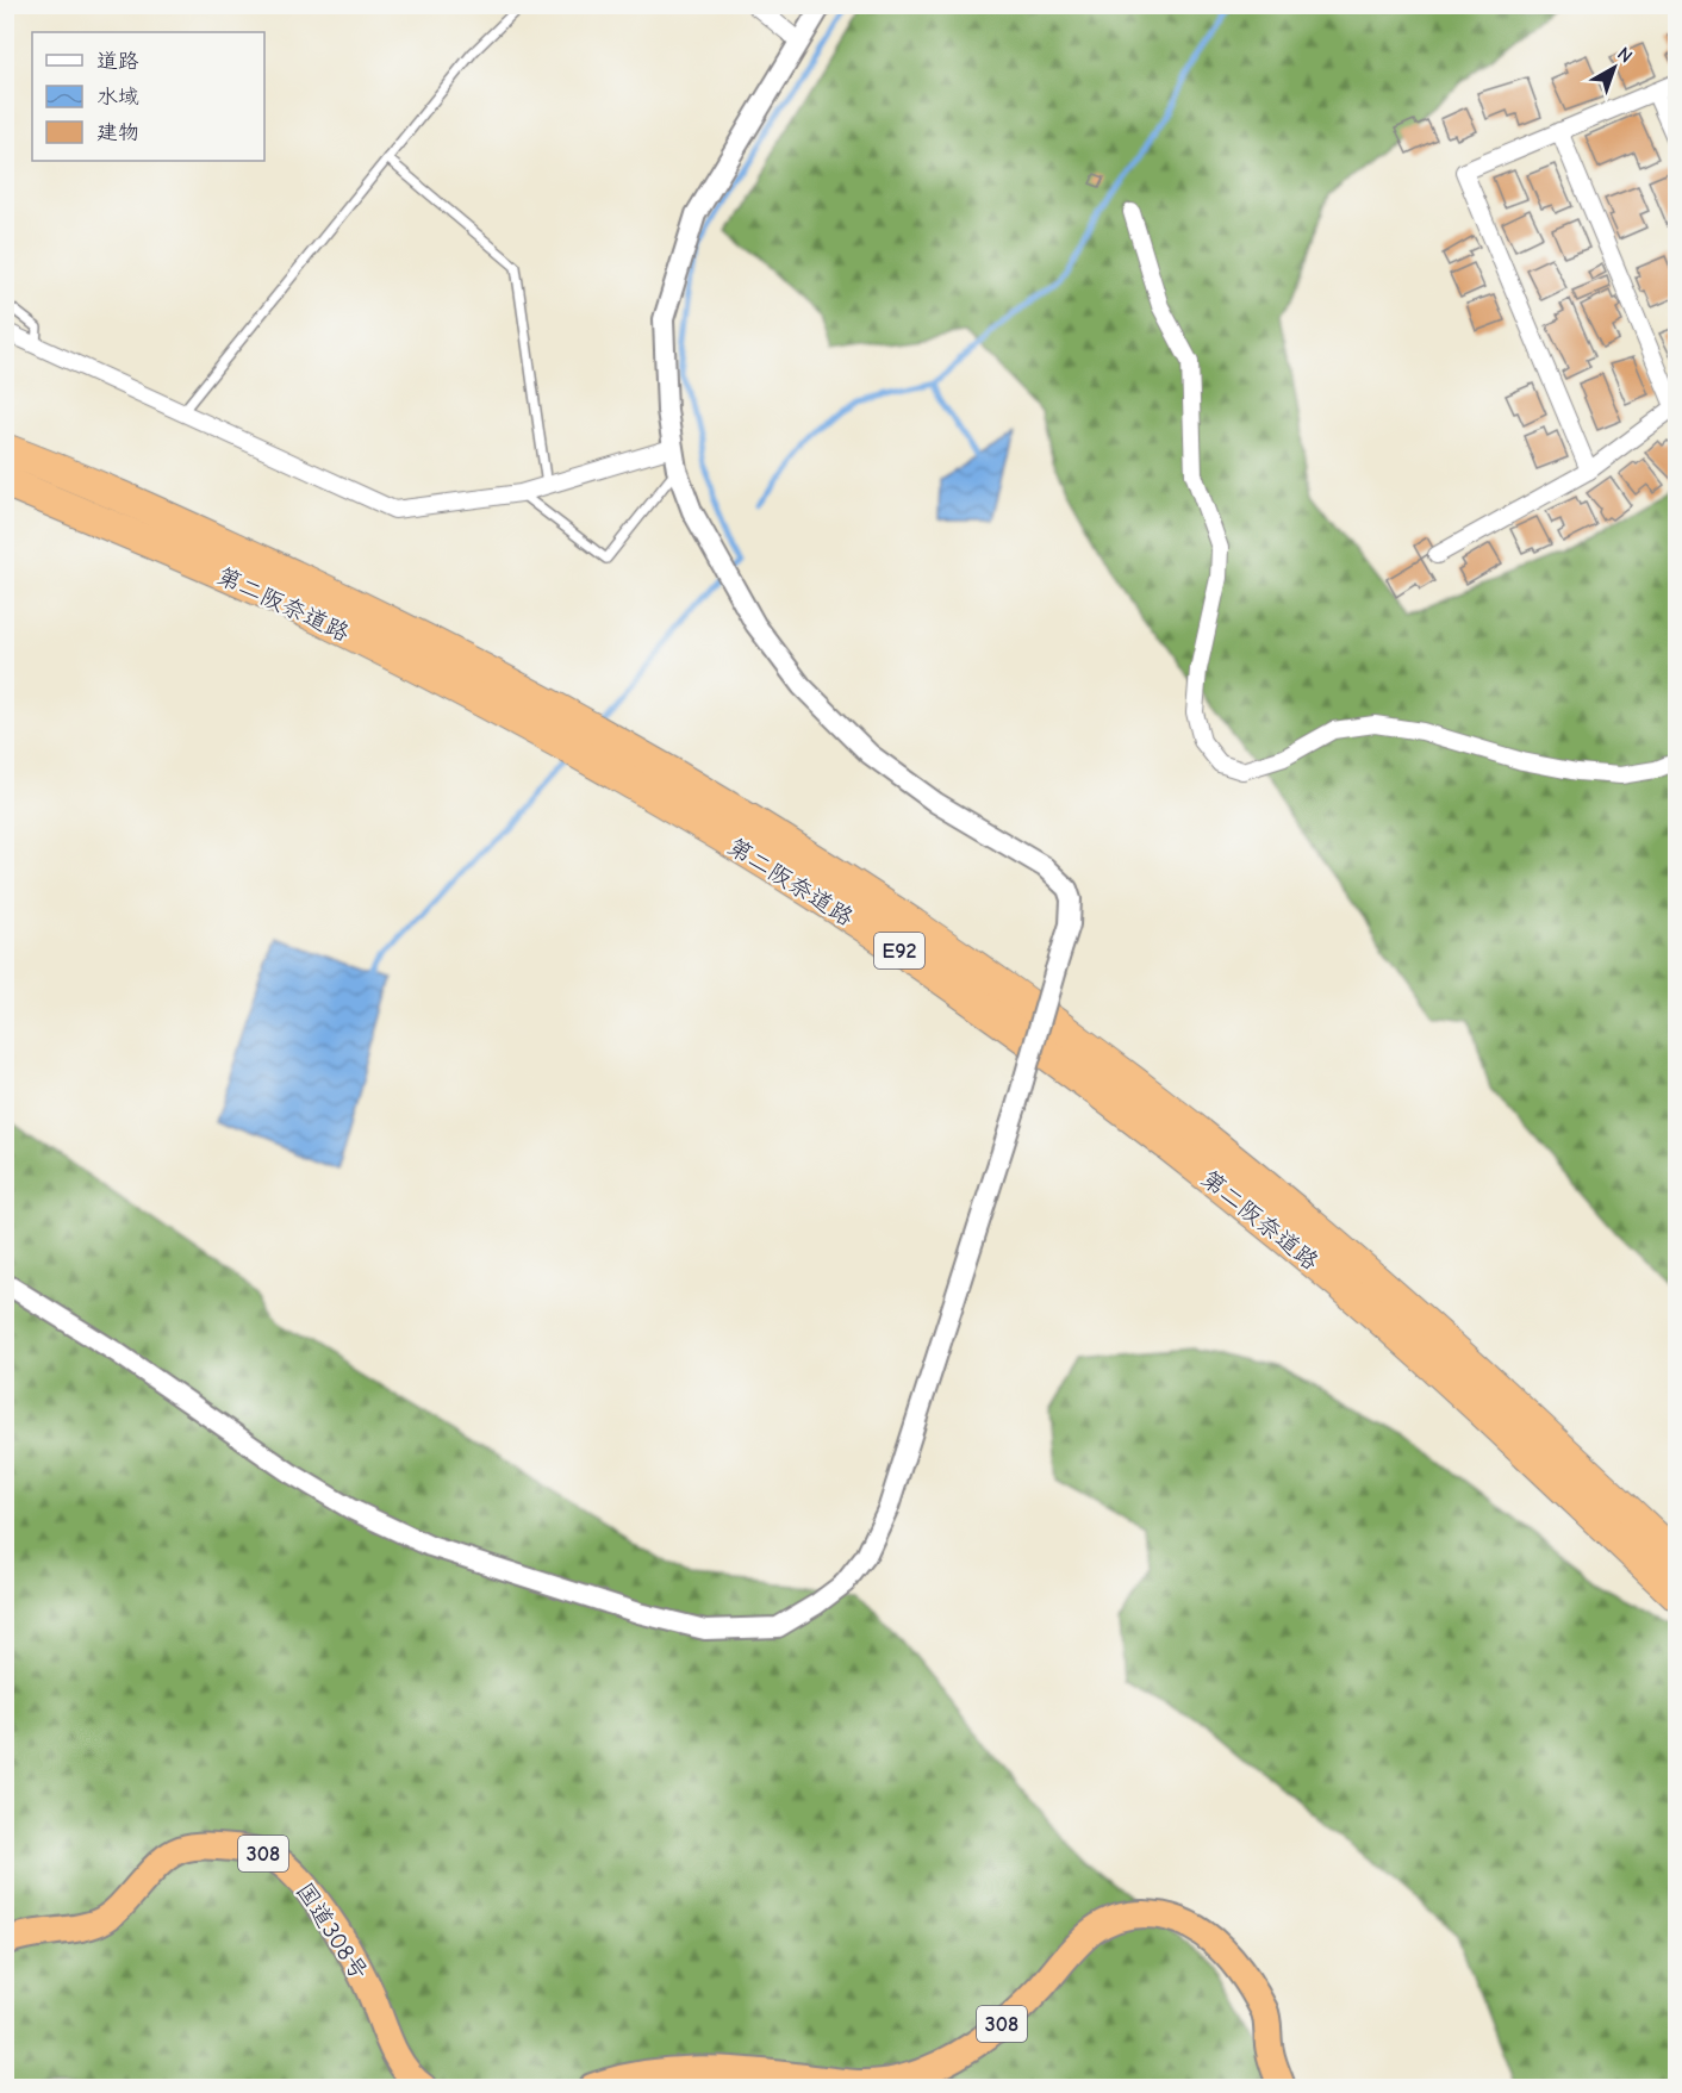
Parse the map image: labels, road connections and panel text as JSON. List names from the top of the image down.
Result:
{
  "streets": {
    "highway": [
      "第二阪奈道路",
      "E92",
      "308",
      "国道308号"
    ]
  },
  "legend": ["道路", "水域", "建物"],
  "north": "top right"
}
